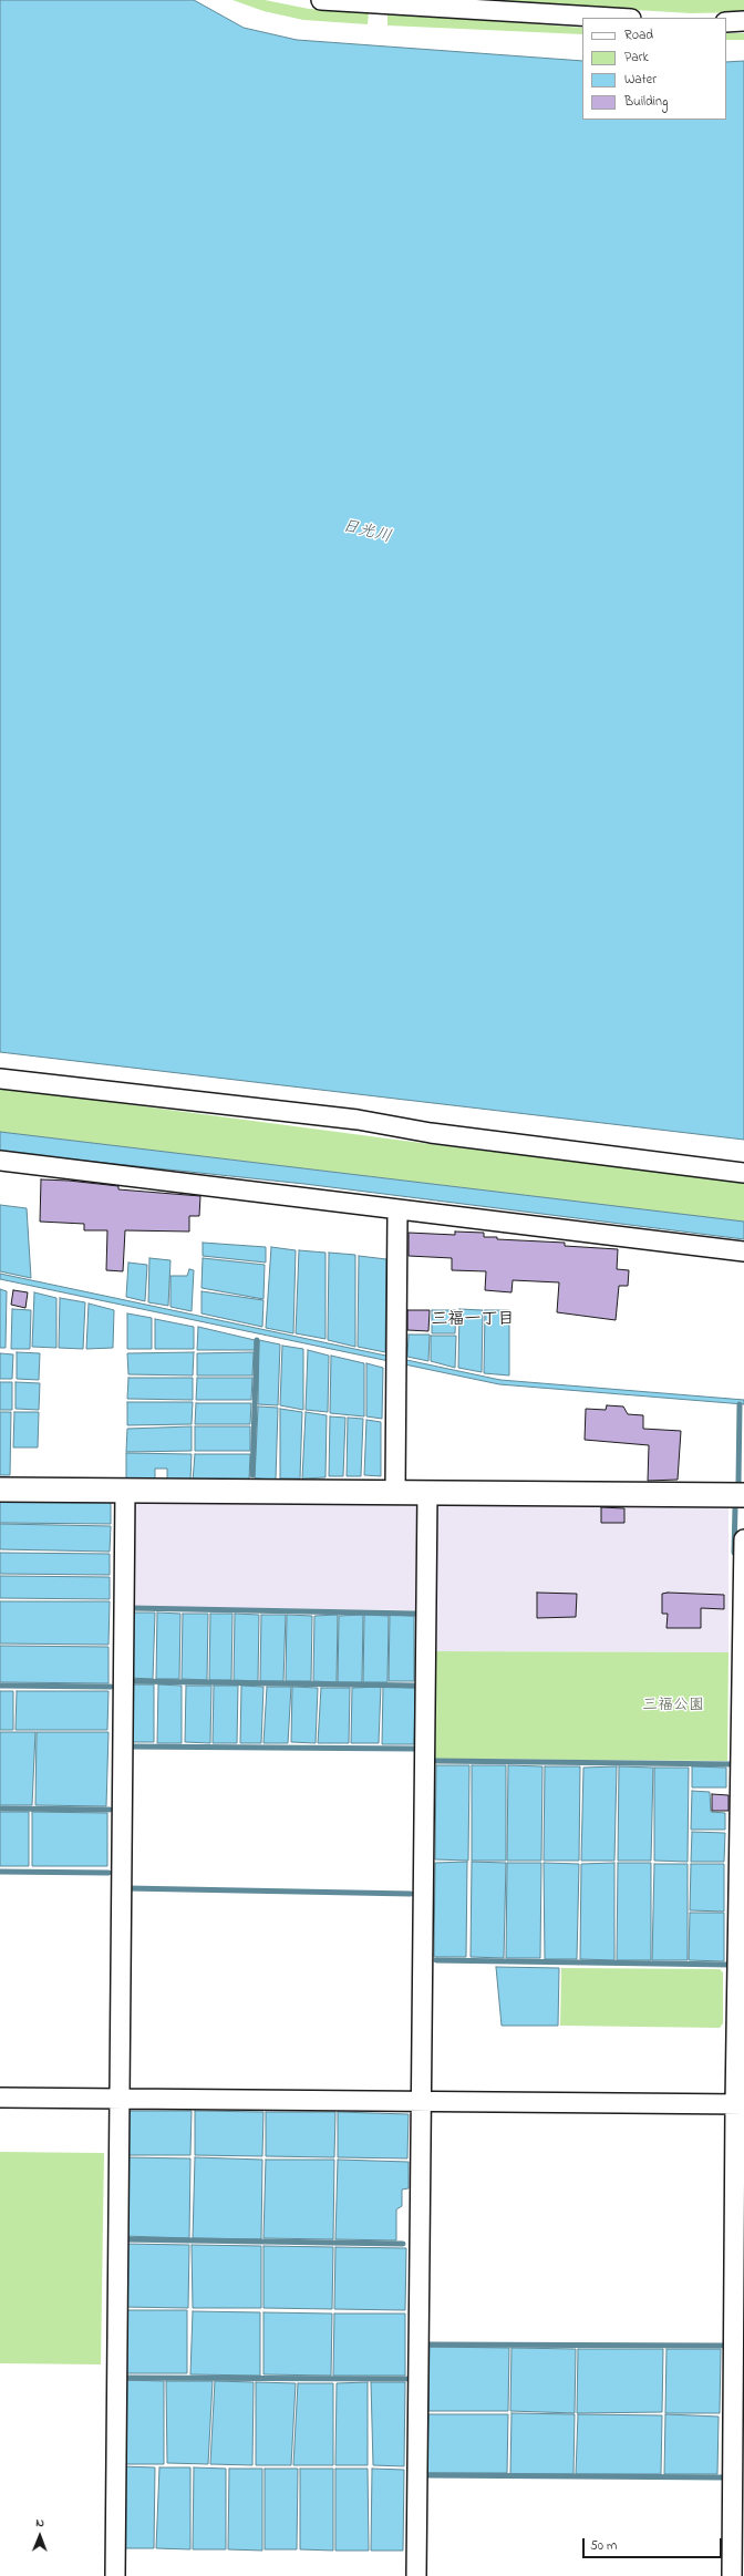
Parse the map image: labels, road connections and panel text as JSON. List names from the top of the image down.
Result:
{
  "districts": ["三福一丁目"],
  "water": ["日光川"],
  "parks": ["三福公園"],
  "legend": [
    "Road",
    "Park",
    "Water",
    "Building"
  ],
  "scale_bar": "50 m",
  "north": "top"
}
